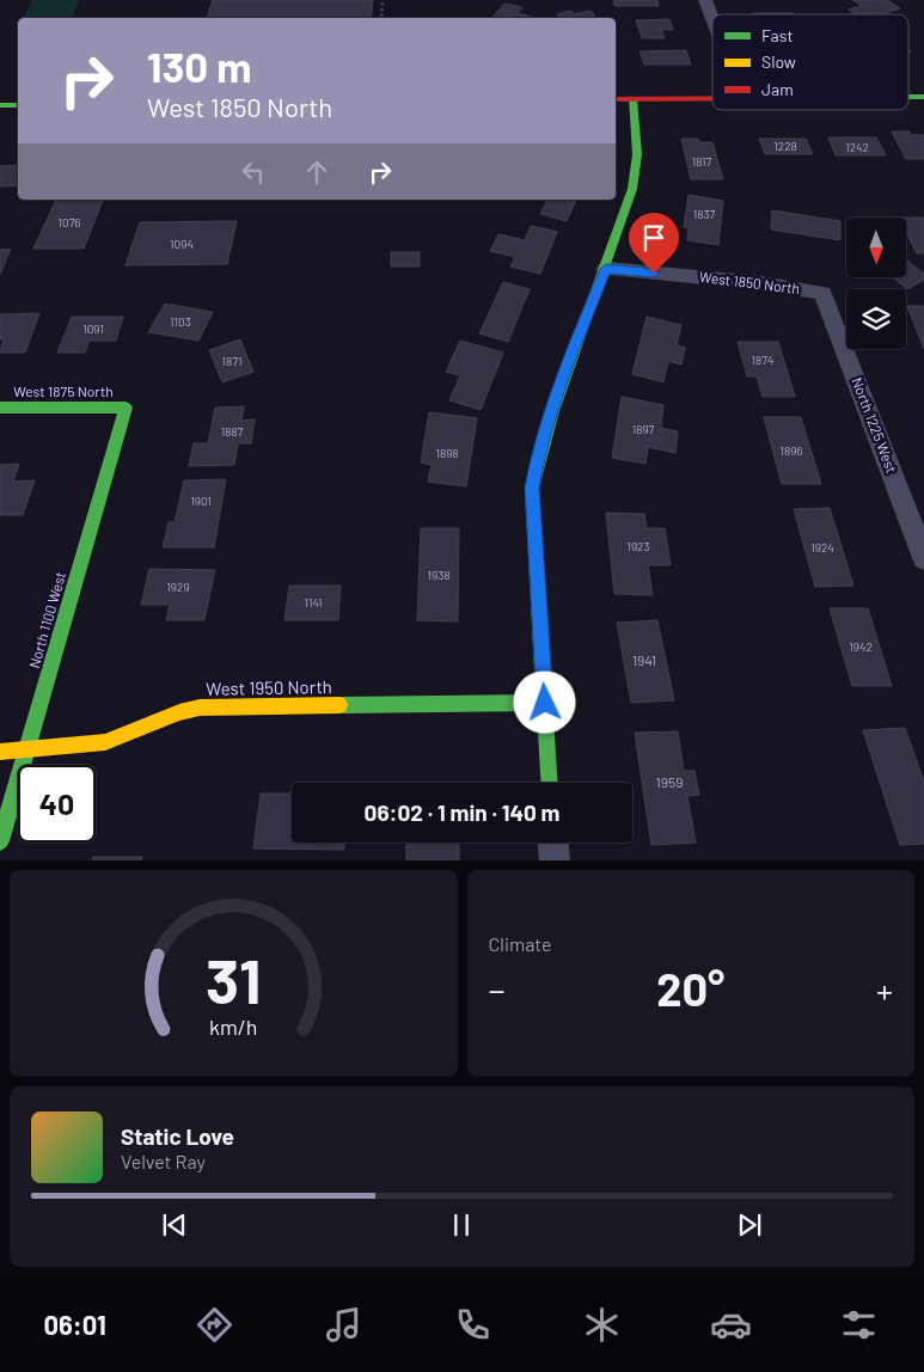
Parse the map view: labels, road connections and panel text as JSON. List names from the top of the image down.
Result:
{
  "streets": {
    "street": [
      "West 1850 North",
      "West 1875 North",
      "North 1225 West",
      "North 1100 West",
      "West 1950 North"
    ]
  },
  "crossings": [
    ["West 1850 North", "North 1225 West"],
    ["West 1875 North", "North 1100 West"],
    ["North 1100 West", "West 1950 North"]
  ],
  "house_numbers": [
    "1228",
    "1242",
    "1817",
    "1837",
    "1076",
    "1094",
    "1103",
    "1091",
    "1874",
    "1871",
    "1897",
    "1887",
    "1896",
    "1898",
    "1901",
    "1923",
    "1924",
    "1938",
    "1929",
    "1141",
    "1942",
    "1941",
    "1959"
  ],
  "legend": ["Fast", "Slow", "Jam"],
  "north": "bottom",
  "page": {
    "turn": ["130 m", "West 1850 North"],
    "limit": "40",
    "trip": "06:02 · 1 min · 140 m",
    "tile": "Climate",
    "heat": ["−", "20°", "+"],
    "song": ["Static Love", "Velvet Ray"],
    "tabs": "06:01",
    "gauge": ["31", "km/h"]
  }
}
